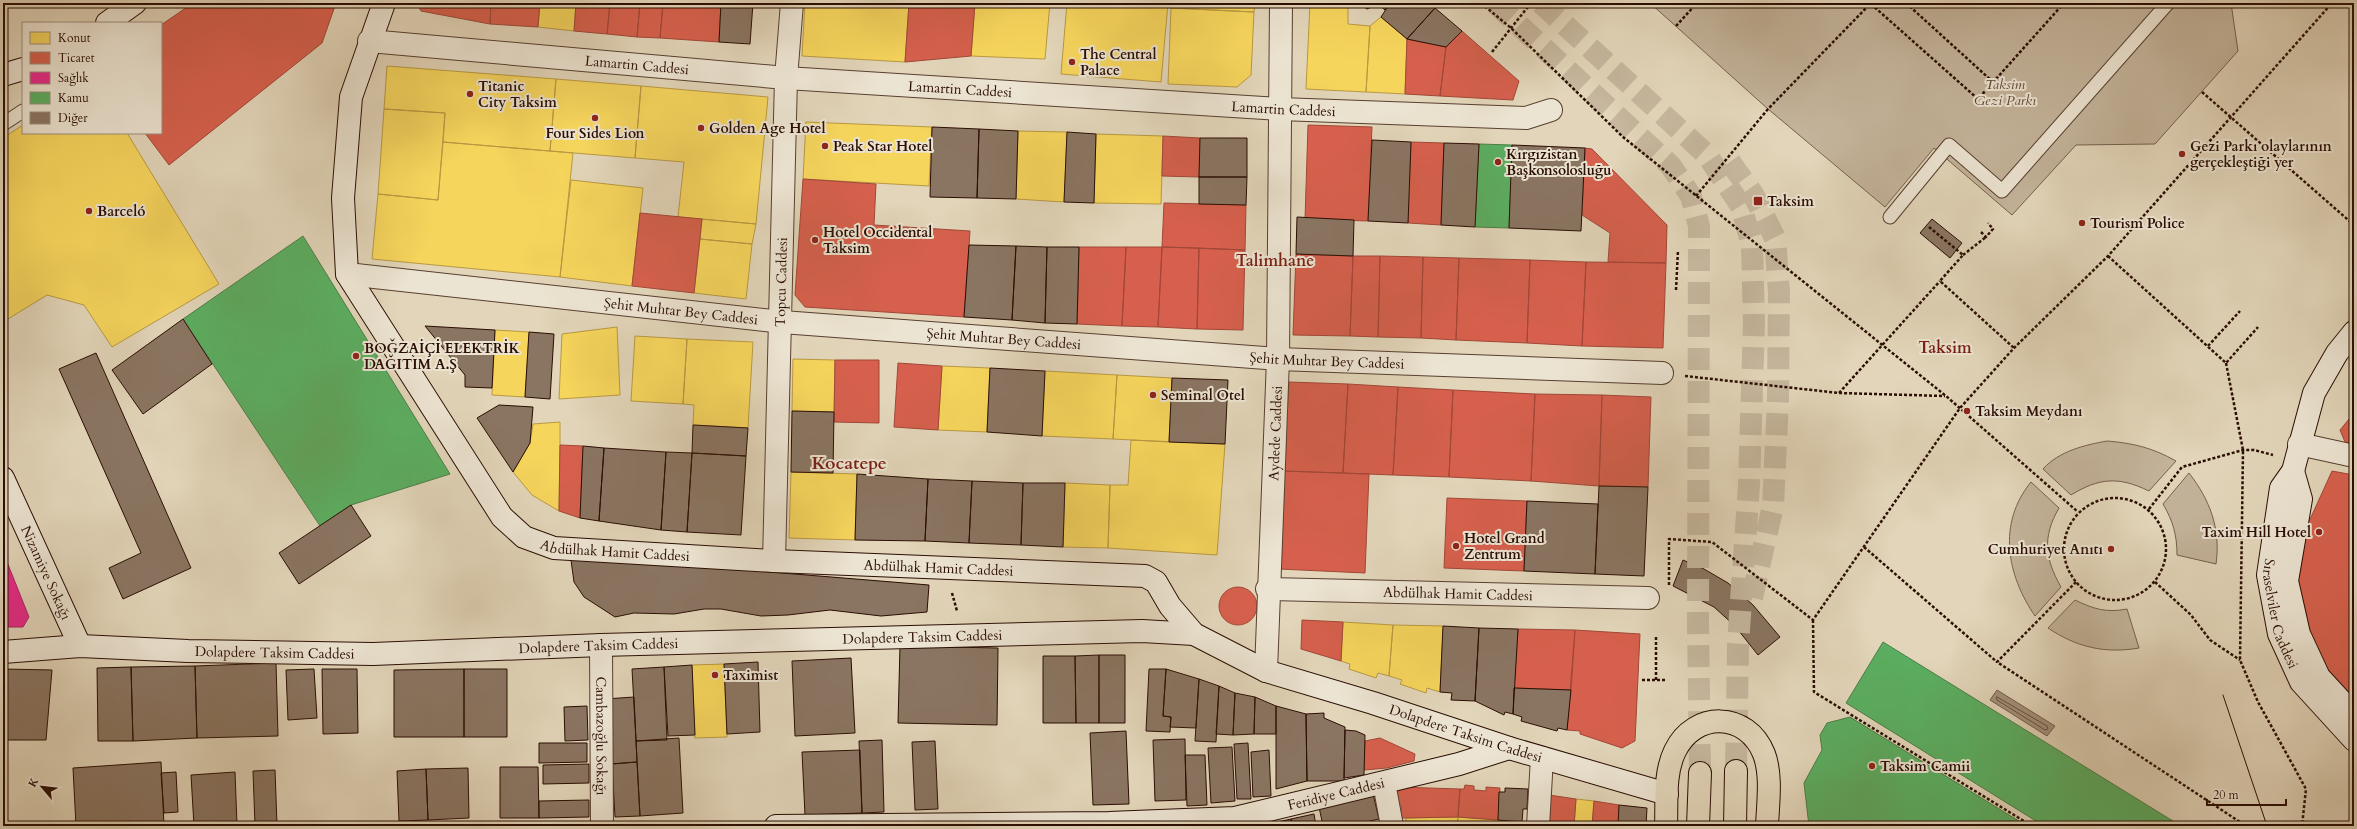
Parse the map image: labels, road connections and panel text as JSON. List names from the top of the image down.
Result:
{
  "streets": {
    "street": [
      "Lamartin Caddesi",
      "Topcu Caddesi",
      "Şehit Muhtar Bey Caddesi",
      "Aydede Caddesi",
      "Abdülhak Hamit Caddesi",
      "Nizamiye Sokağı",
      "Sıraselviler Caddesi",
      "Dolapdere Taksim Caddesi",
      "Cambazoğlu Sokağı",
      "Feridiye Caddesi"
    ]
  },
  "crossings": [
    ["Lamartin Caddesi", "Topcu Caddesi"],
    ["Lamartin Caddesi", "Aydede Caddesi"],
    ["Lamartin Caddesi", "Abdülhak Hamit Caddesi"],
    ["Topcu Caddesi", "Şehit Muhtar Bey Caddesi"],
    ["Topcu Caddesi", "Abdülhak Hamit Caddesi"],
    ["Şehit Muhtar Bey Caddesi", "Aydede Caddesi"],
    ["Şehit Muhtar Bey Caddesi", "Abdülhak Hamit Caddesi"],
    ["Aydede Caddesi", "Abdülhak Hamit Caddesi"],
    ["Aydede Caddesi", "Dolapdere Taksim Caddesi"],
    ["Abdülhak Hamit Caddesi", "Dolapdere Taksim Caddesi"],
    ["Nizamiye Sokağı", "Dolapdere Taksim Caddesi"],
    ["Dolapdere Taksim Caddesi", "Cambazoğlu Sokağı"],
    ["Dolapdere Taksim Caddesi", "Feridiye Caddesi"]
  ],
  "districts": ["Talimhane", "Taksim", "Kocatepe"],
  "parks": ["Taksim Gezi Parkı"],
  "places": {
    "other": [
      "The Central Palace",
      "Titanic City Taksim",
      "Four Sides Lion",
      "Golden Age Hotel",
      "Peak Star Hotel",
      "Gezi Parkı olaylarının gerçekleştiği yer",
      "Kırgızistan Başkonsolosluğu",
      "Barceló",
      "Tourism Police",
      "Hotel Occidental Taksim",
      "BOĞZAİÇİ ELEKTRİK DAĞITIM A.Ş",
      "Seminal Otel",
      "Taksim Meydanı",
      "Taxim Hill Hotel",
      "Hotel Grand Zentrum",
      "Cumhuriyet Anıtı",
      "Taximist",
      "Taksim Camii"
    ],
    "transit": ["Taksim"]
  },
  "legend": [
    "Konut",
    "Ticaret",
    "Sağlık",
    "Kamu",
    "Diğer"
  ],
  "scale_bar": "20 m",
  "north": "top left"
}
